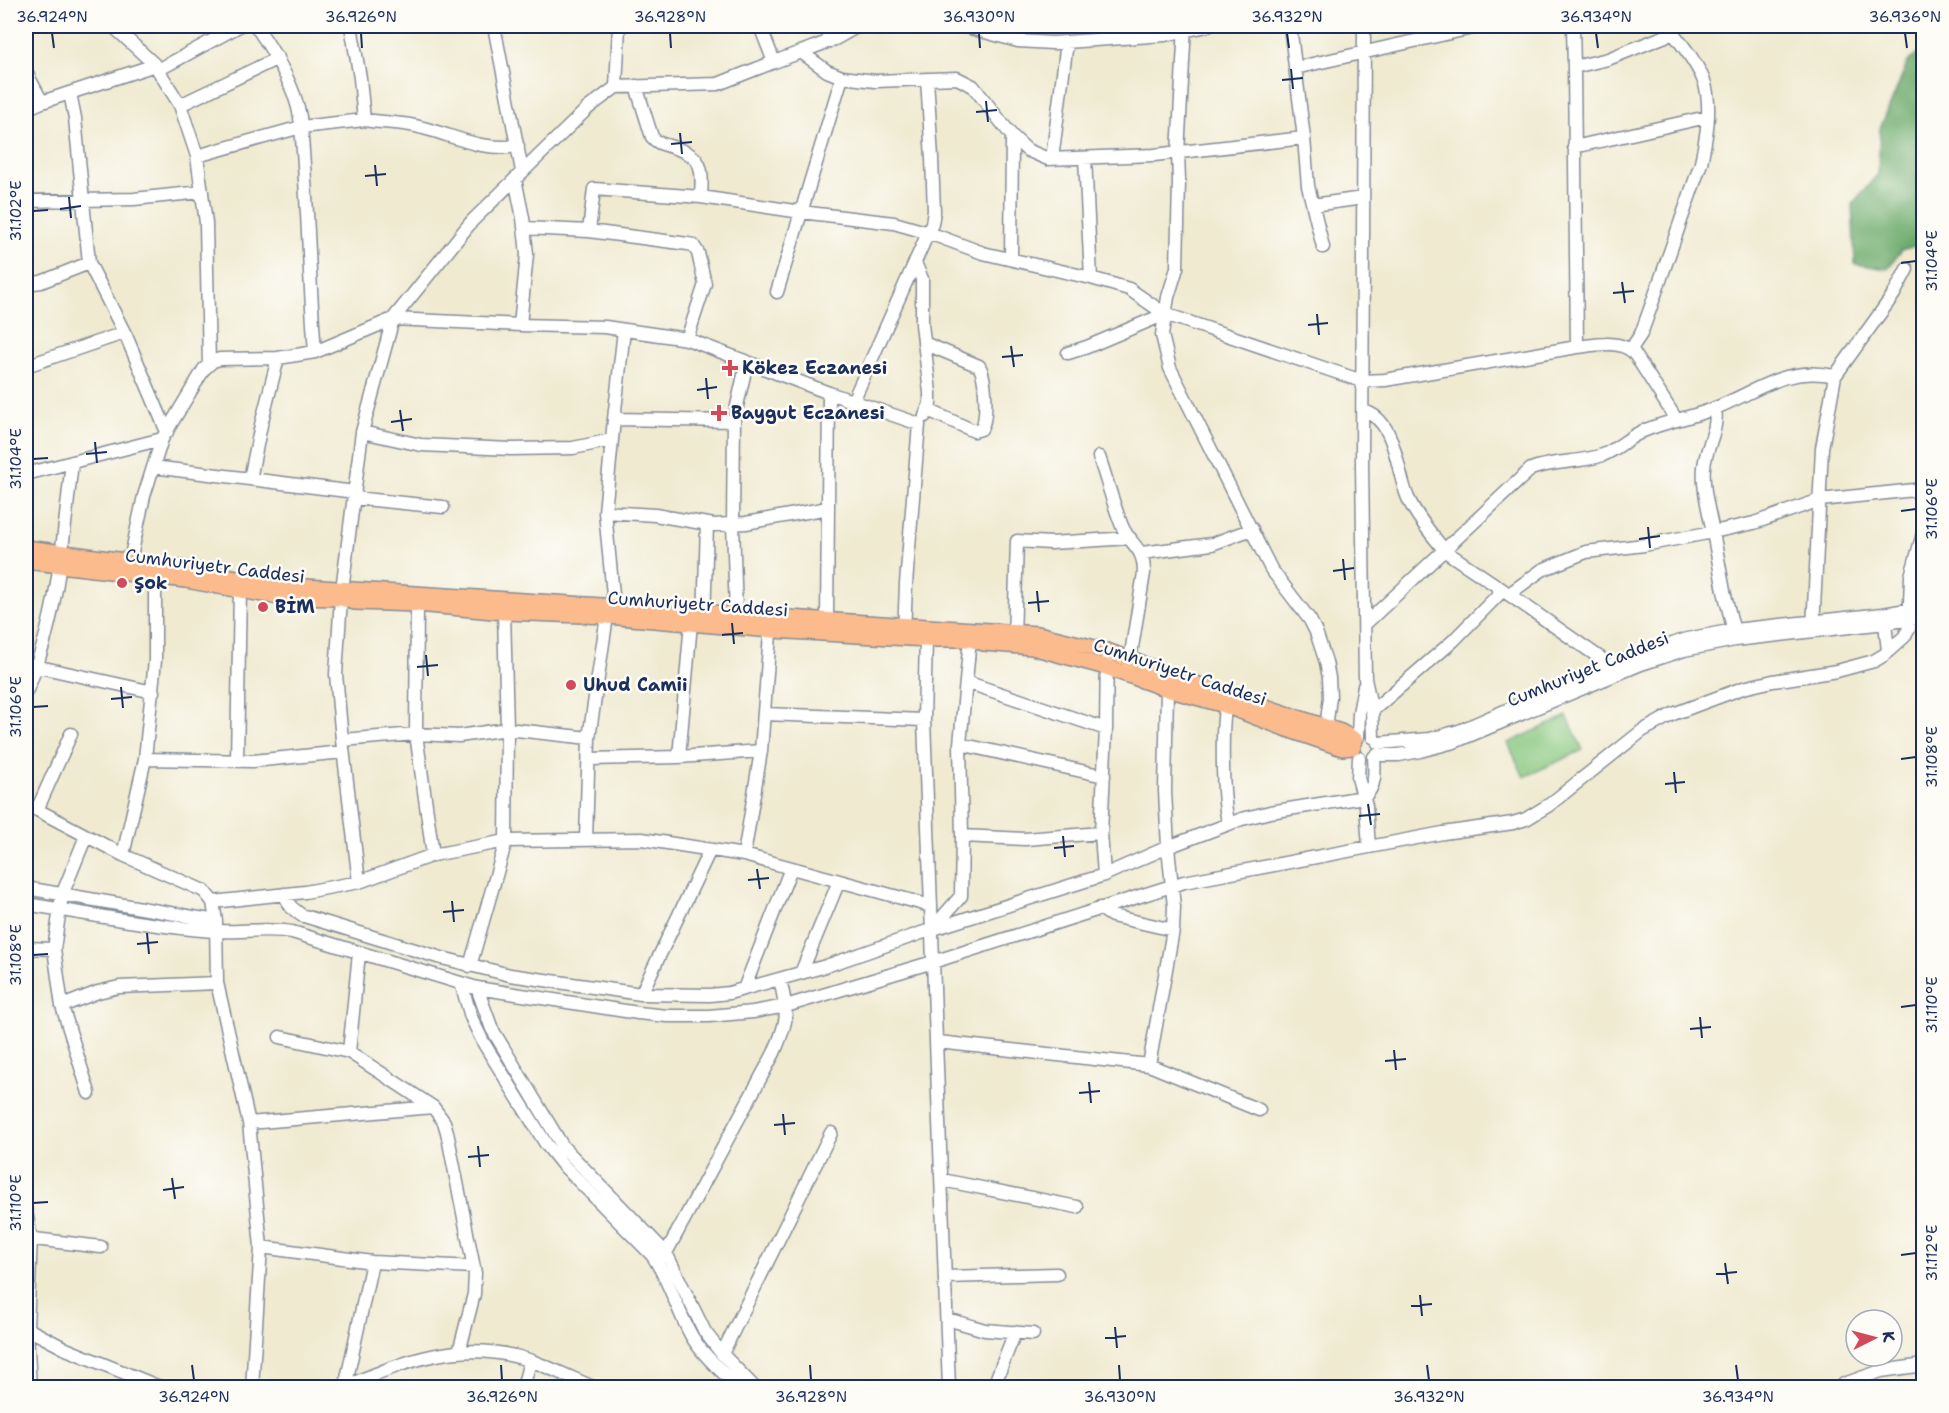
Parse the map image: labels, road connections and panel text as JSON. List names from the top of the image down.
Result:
{
  "streets": {
    "main road": ["Cumhuriyetr Caddesi"],
    "street": ["Cumhuriyet Caddesi"]
  },
  "places": {
    "health": ["Kökez Eczanesi", "Baygut Eczanesi"],
    "other": ["Şok", "BİM", "Uhud Camii"]
  },
  "north": "right",
  "coordinates": [
    "36.924°N",
    "36.926°N",
    "36.928°N",
    "36.930°N",
    "36.932°N",
    "36.934°N",
    "36.936°N",
    "31.102°E",
    "31.104°E",
    "31.106°E",
    "31.108°E",
    "31.110°E",
    "31.112°E"
  ]
}
